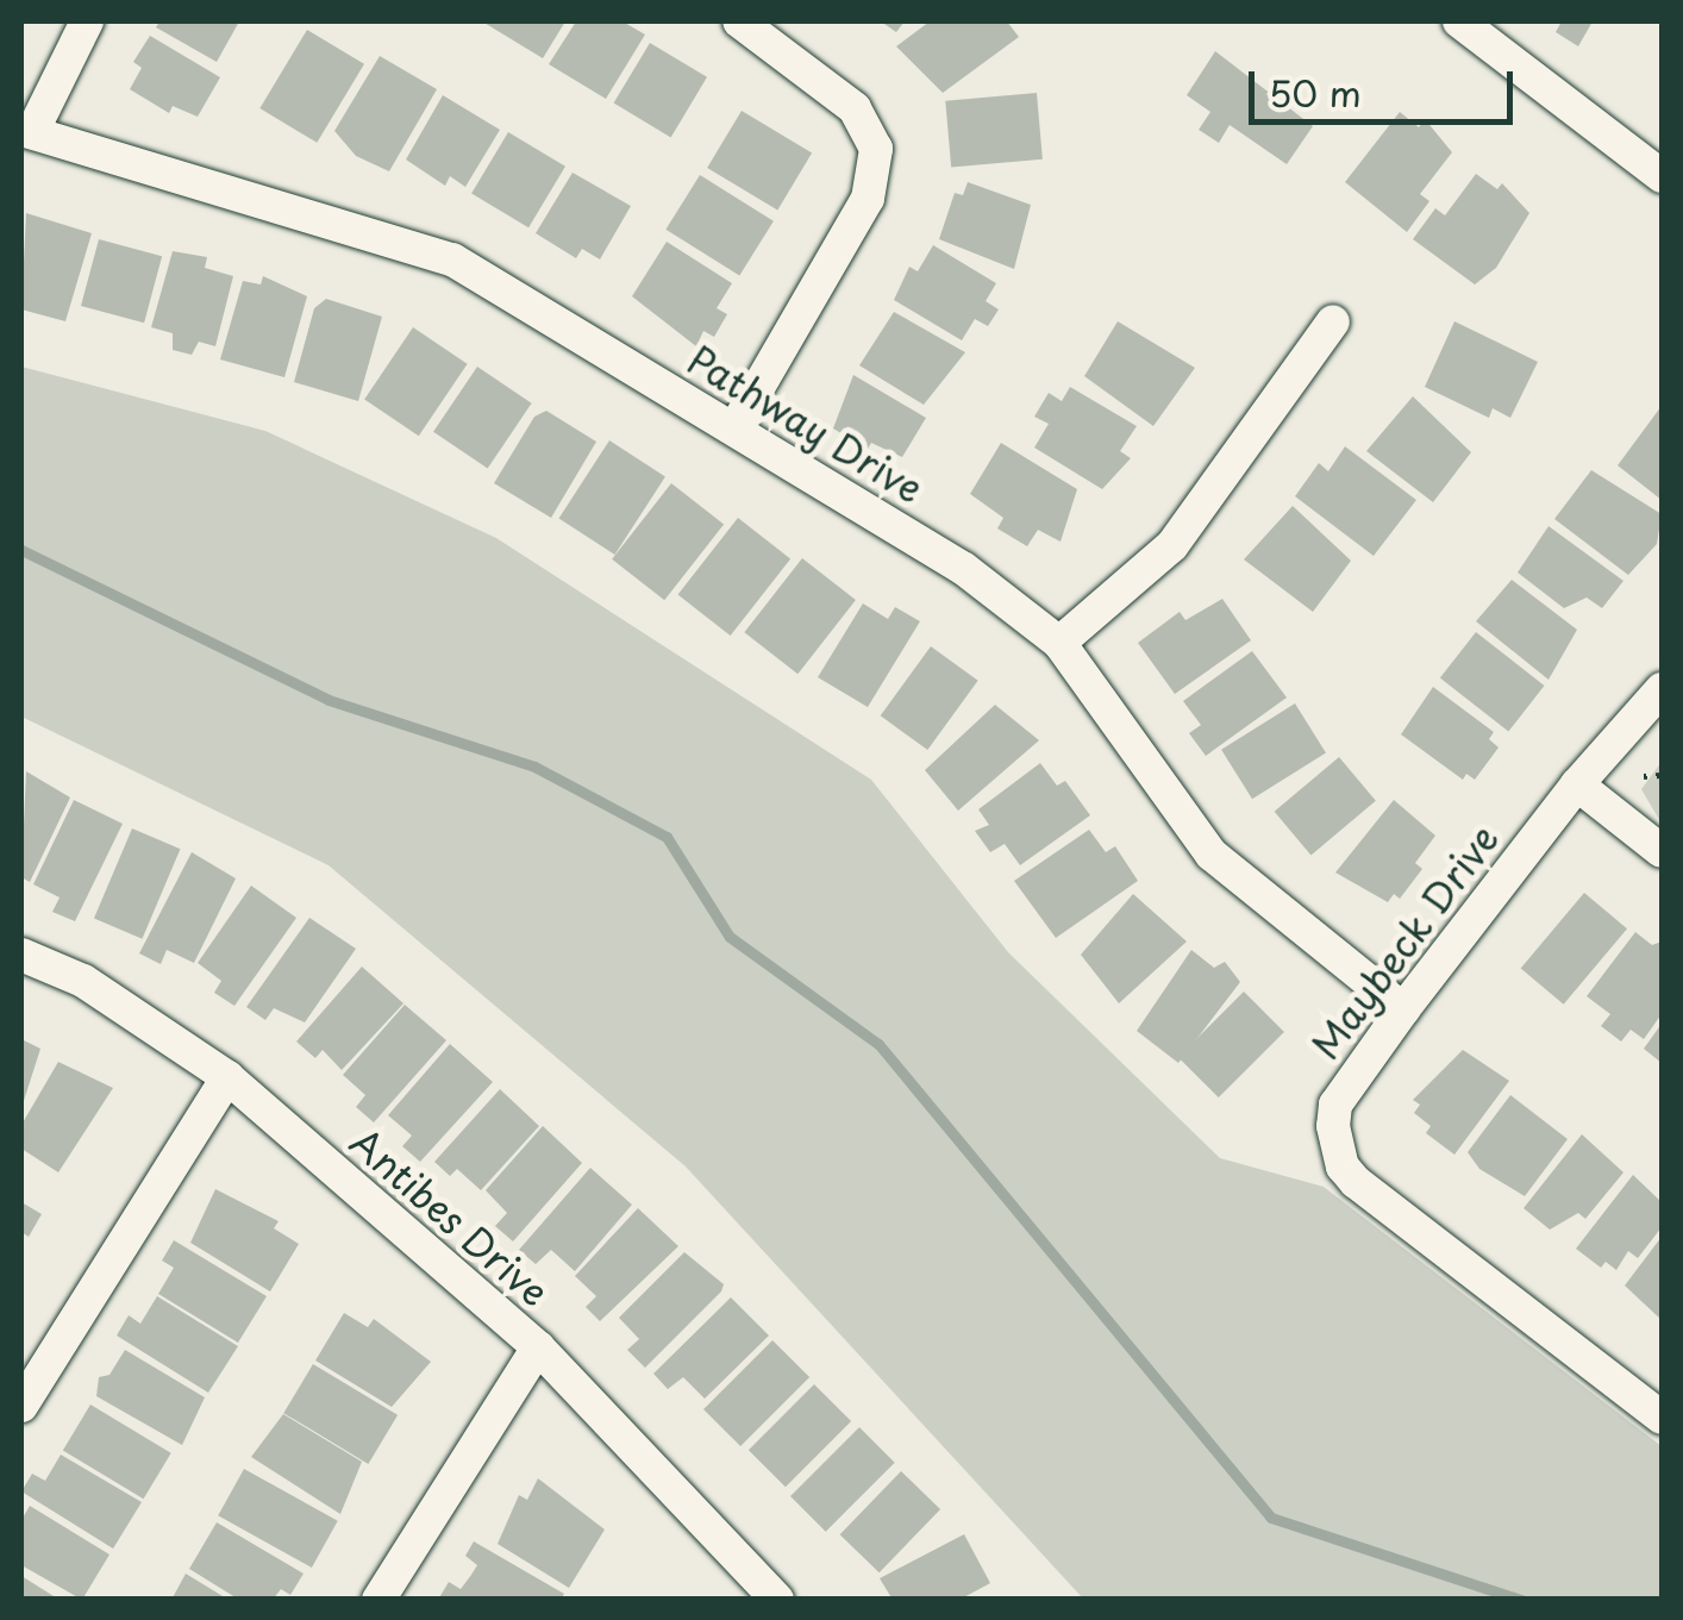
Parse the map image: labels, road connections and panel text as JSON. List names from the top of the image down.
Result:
{
  "streets": {
    "street": ["Pathway Drive", "Maybeck Drive", "Antibes Drive"]
  },
  "crossings": [
    ["Pathway Drive", "Maybeck Drive"]
  ],
  "scale_bar": "50 m"
}
